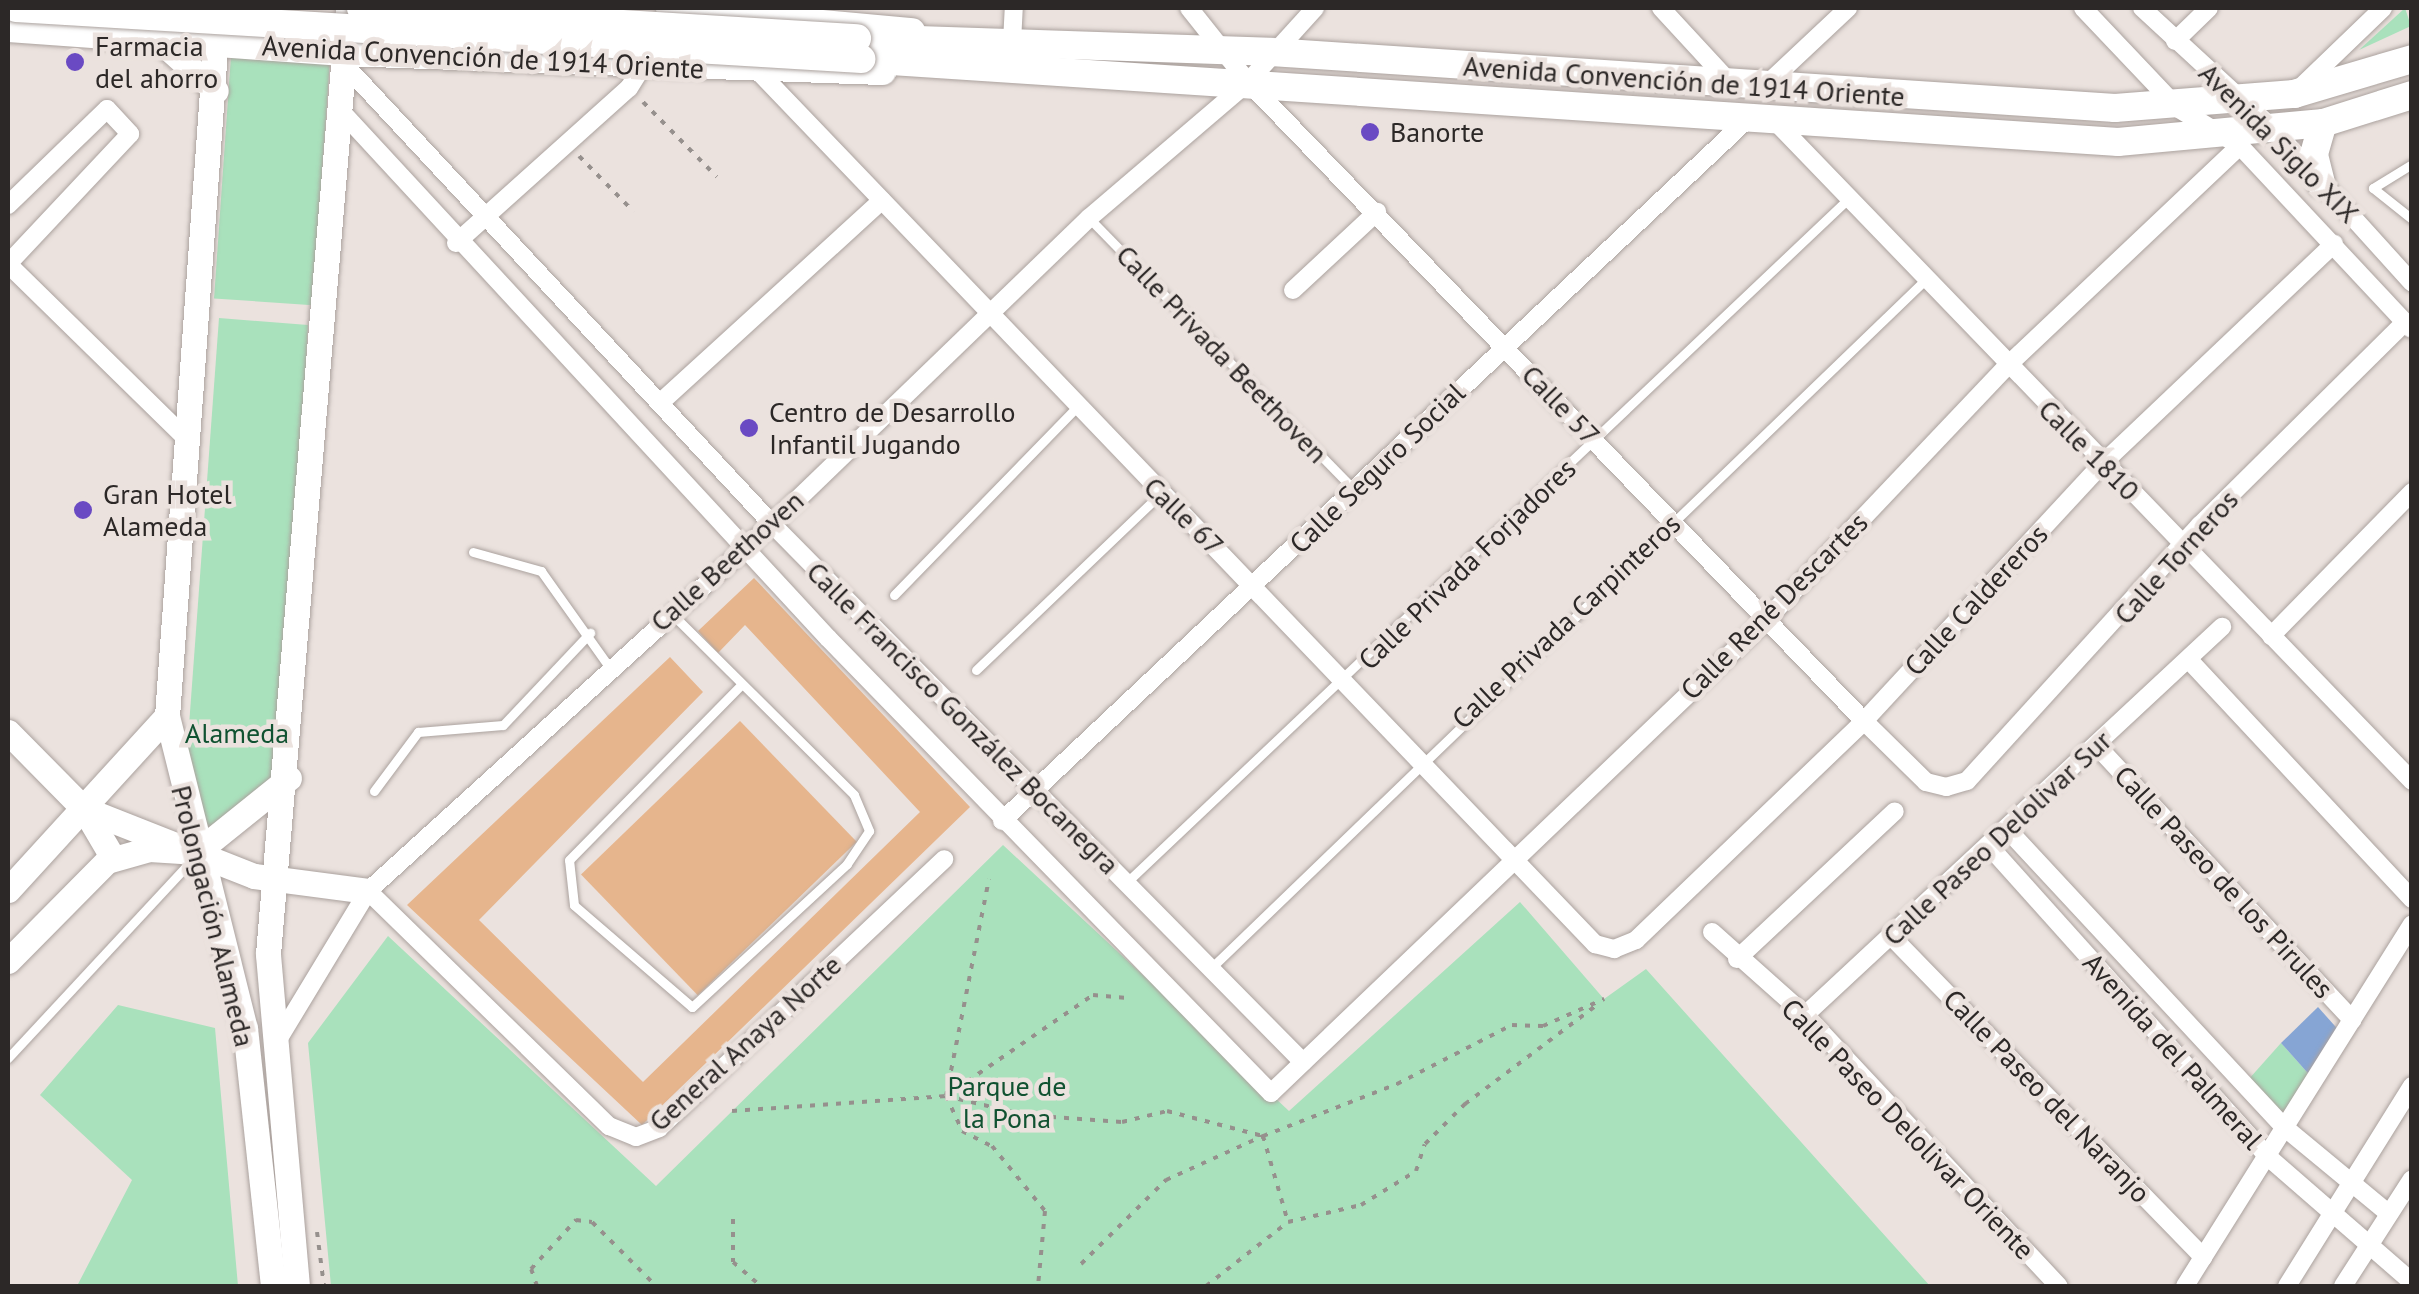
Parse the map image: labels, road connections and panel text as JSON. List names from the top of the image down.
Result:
{
  "streets": {
    "main road": ["Avenida Convención de 1914 Oriente", "Prolongación Alameda"],
    "street": [
      "Avenida Siglo XIX",
      "Calle 57",
      "Calle 1810",
      "Calle Seguro Social",
      "Calle 67",
      "Calle Torneros",
      "Calle Beethoven",
      "Calle Caldereros",
      "Calle René Descartes",
      "Calle Francisco González Bocanegra",
      "Calle Paseo Delolivar Sur",
      "Calle Paseo de los Pirules",
      "General Anaya Norte",
      "Avenida del Palmeral",
      "Calle Paseo del Naranjo",
      "Calle Paseo Delolivar Oriente"
    ],
    "lane": ["Calle Privada Beethoven", "Calle Privada Forjadores", "Calle Privada Carpinteros"]
  },
  "crossings": [
    ["Avenida Convención de 1914 Oriente", "Avenida Siglo XIX"],
    ["Avenida Convención de 1914 Oriente", "Calle 57"],
    ["Avenida Convención de 1914 Oriente", "Calle 1810"],
    ["Avenida Convención de 1914 Oriente", "Calle Seguro Social"],
    ["Avenida Convención de 1914 Oriente", "Calle 67"],
    ["Avenida Convención de 1914 Oriente", "Calle Beethoven"],
    ["Avenida Convención de 1914 Oriente", "Calle René Descartes"],
    ["Avenida Convención de 1914 Oriente", "Calle Francisco González Bocanegra"],
    ["Avenida Convención de 1914 Oriente", "Prolongación Alameda"],
    ["Avenida Siglo XIX", "Calle Torneros"],
    ["Avenida Siglo XIX", "Calle Caldereros"],
    ["Avenida Siglo XIX", "Calle René Descartes"],
    ["Calle Privada Beethoven", "Calle Seguro Social"],
    ["Calle Privada Beethoven", "Calle Beethoven"],
    ["Calle 57", "Calle Seguro Social"],
    ["Calle 57", "Calle Torneros"],
    ["Calle 57", "Calle Beethoven"],
    ["Calle 57", "Calle Privada Forjadores"],
    ["Calle 57", "Calle Caldereros"],
    ["Calle 57", "Calle René Descartes"],
    ["Calle 57", "Calle Privada Carpinteros"],
    ["Calle 1810", "Calle Seguro Social"],
    ["Calle 1810", "Calle Torneros"],
    ["Calle 1810", "Calle Privada Forjadores"],
    ["Calle 1810", "Calle Caldereros"],
    ["Calle 1810", "Calle René Descartes"],
    ["Calle 1810", "Calle Privada Carpinteros"],
    ["Calle Seguro Social", "Calle 67"],
    ["Calle Seguro Social", "Calle Francisco González Bocanegra"],
    ["Calle 67", "Calle Beethoven"],
    ["Calle 67", "Calle Privada Forjadores"],
    ["Calle 67", "Calle Caldereros"],
    ["Calle 67", "Calle René Descartes"],
    ["Calle 67", "Calle Privada Carpinteros"],
    ["Calle Beethoven", "Calle Francisco González Bocanegra"],
    ["Calle Beethoven", "Prolongación Alameda"],
    ["Calle Beethoven", "General Anaya Norte"],
    ["Calle Privada Forjadores", "Calle Francisco González Bocanegra"],
    ["Calle René Descartes", "Calle Francisco González Bocanegra"],
    ["Calle Privada Carpinteros", "Calle Francisco González Bocanegra"],
    ["Calle Francisco González Bocanegra", "Prolongación Alameda"],
    ["Calle Paseo Delolivar Sur", "Calle Paseo de los Pirules"],
    ["Calle Paseo Delolivar Sur", "Avenida del Palmeral"],
    ["Calle Paseo Delolivar Sur", "Calle Paseo del Naranjo"],
    ["Calle Paseo Delolivar Sur", "Calle Paseo Delolivar Oriente"]
  ],
  "parks": ["Alameda", "Parque de la Pona"],
  "places": [
    "Farmacia del ahorro",
    "Banorte",
    "Centro de Desarrollo Infantil Jugando",
    "Gran Hotel Alameda"
  ]
}
